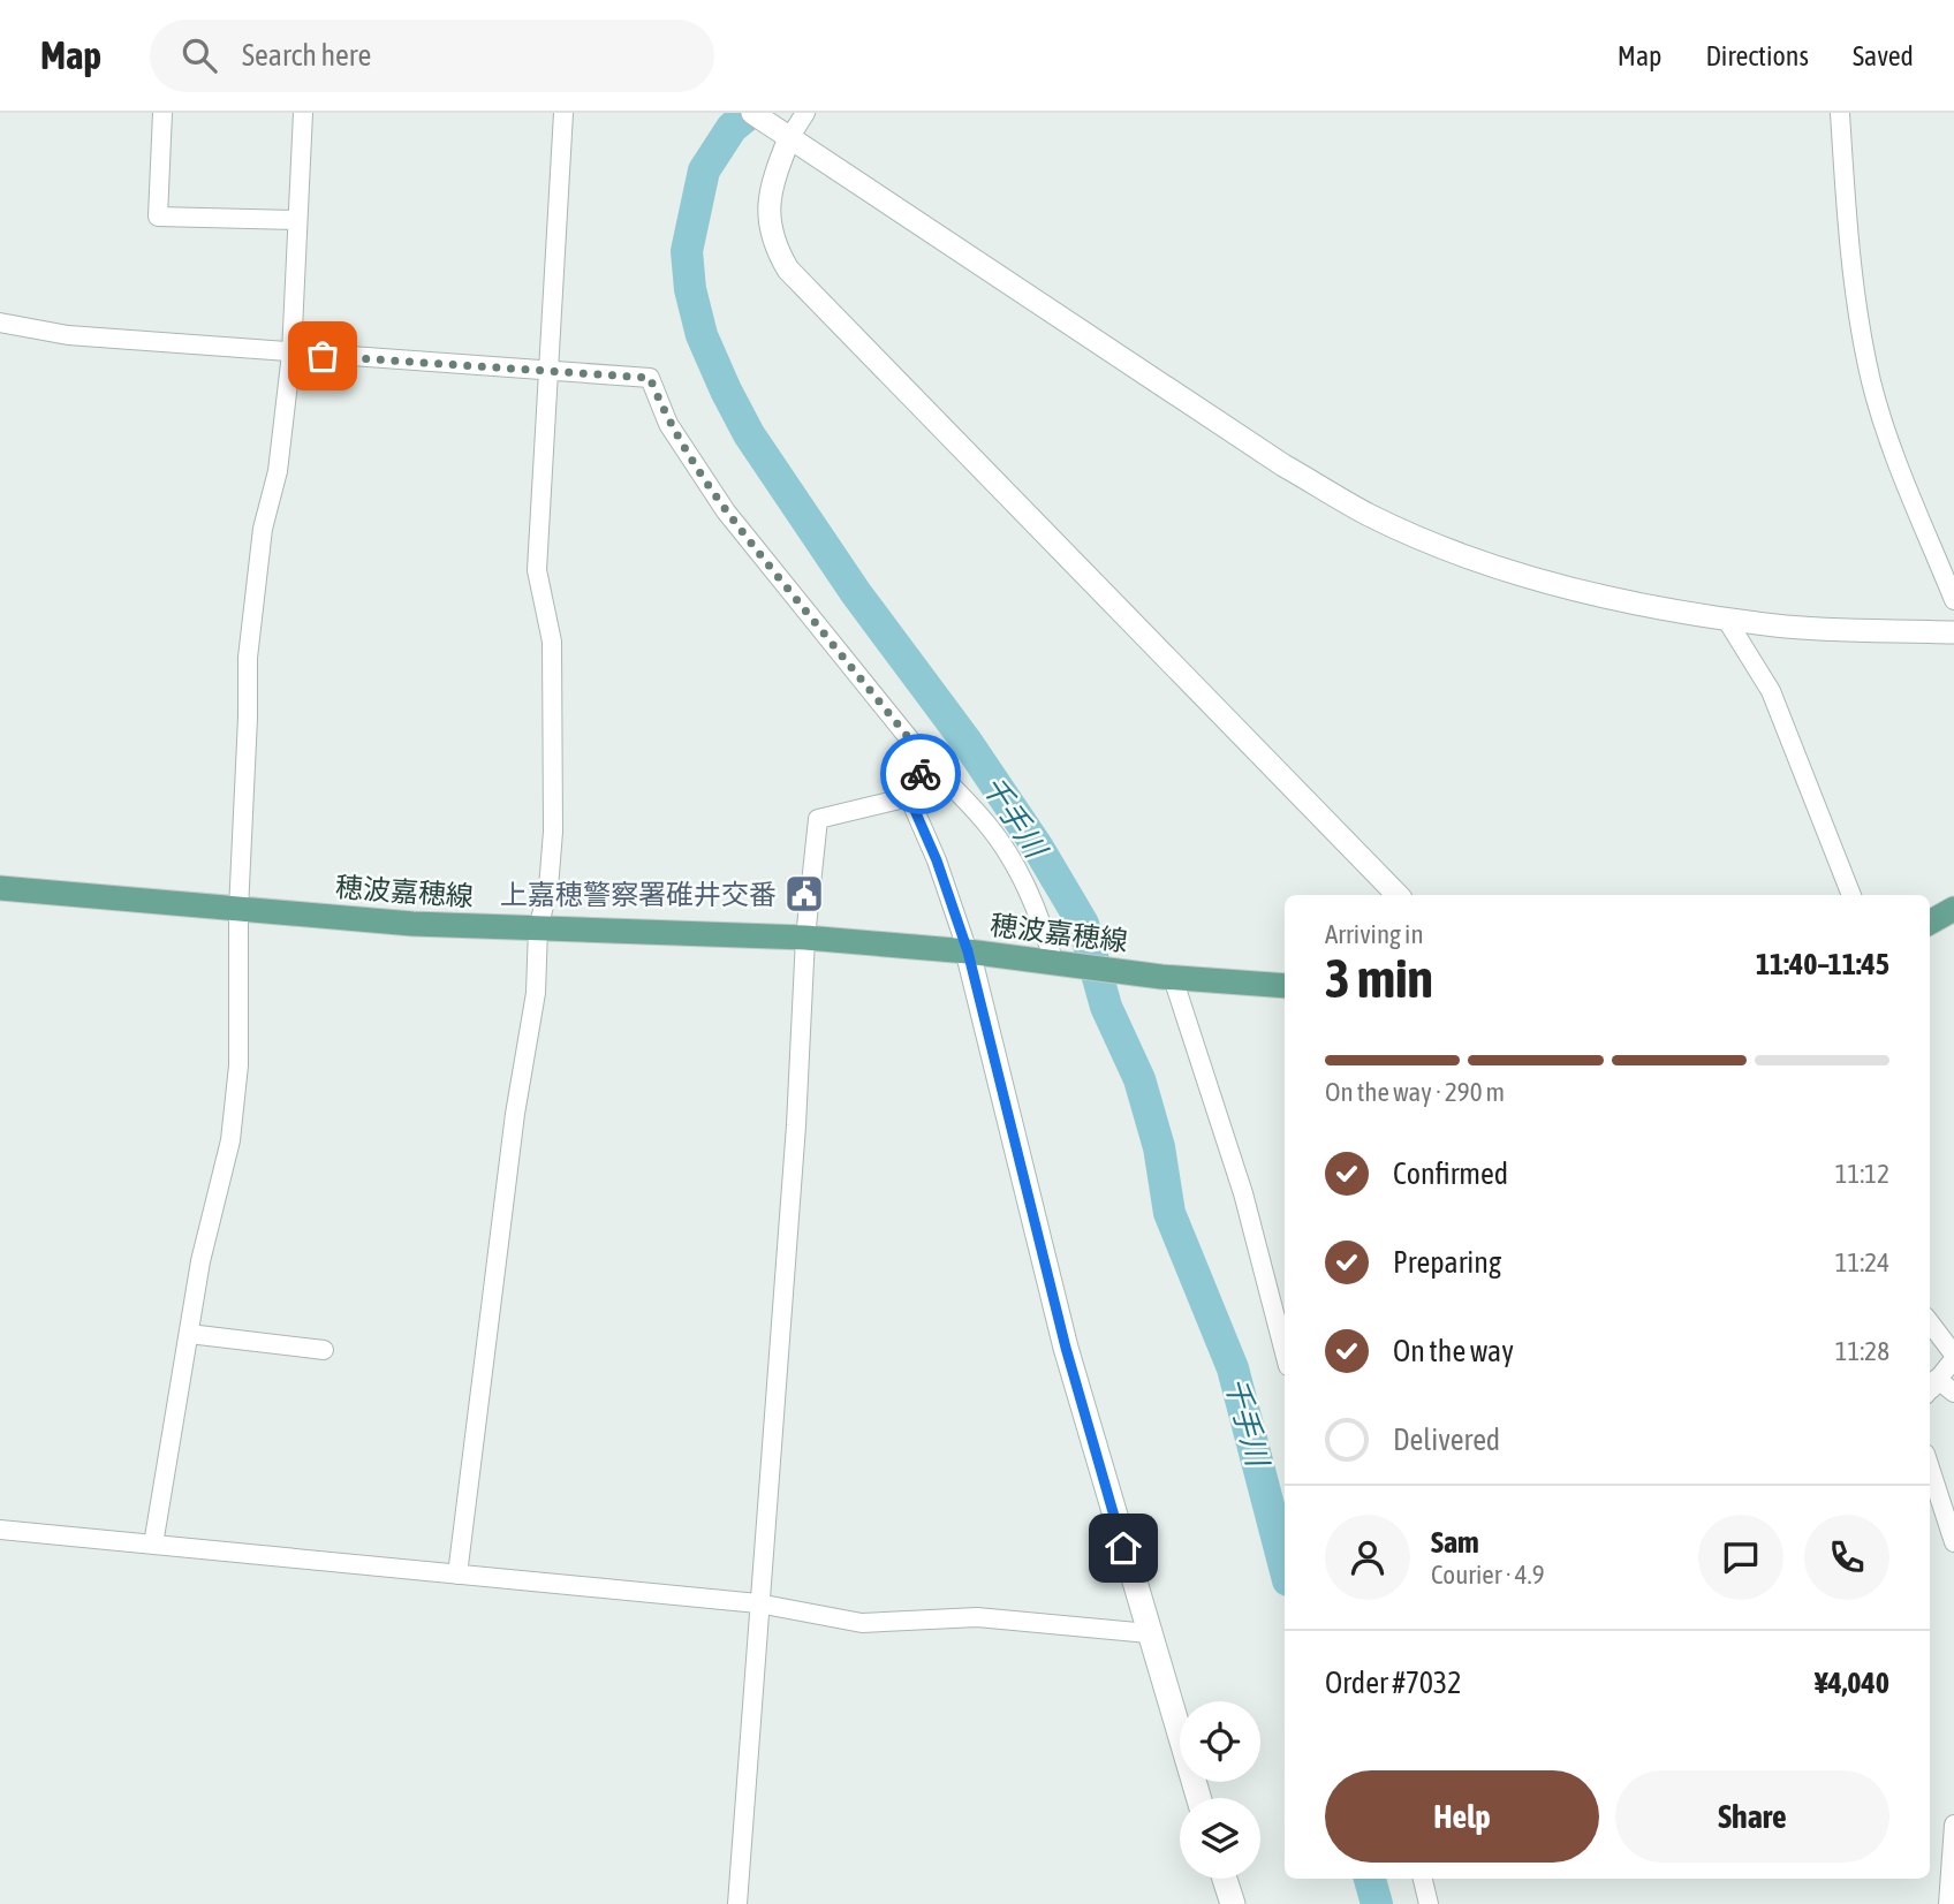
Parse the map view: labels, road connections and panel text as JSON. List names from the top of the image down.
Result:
{
  "streets": {
    "main road": ["穂波嘉穂線"]
  },
  "water": ["千手川"],
  "places": {
    "public building": ["上嘉穂警察署碓井交番"]
  },
  "page": {
    "header": "Map",
    "search": "Search here",
    "nav": ["Map", "Directions", "Saved"],
    "heading": ["3 min", "Arriving in", "11:40–11:45"],
    "panel": [
      "Sam",
      "Courier · 4.9",
      "Order #7032",
      "¥4,040"
    ],
    "bar": "On the way · 290 m",
    "list": [
      ["Confirmed", "11:12"],
      ["Preparing", "11:24"],
      ["On the way", "11:28"],
      "Delivered"
    ],
    "buttons": ["Help", "Share"]
  }
}
